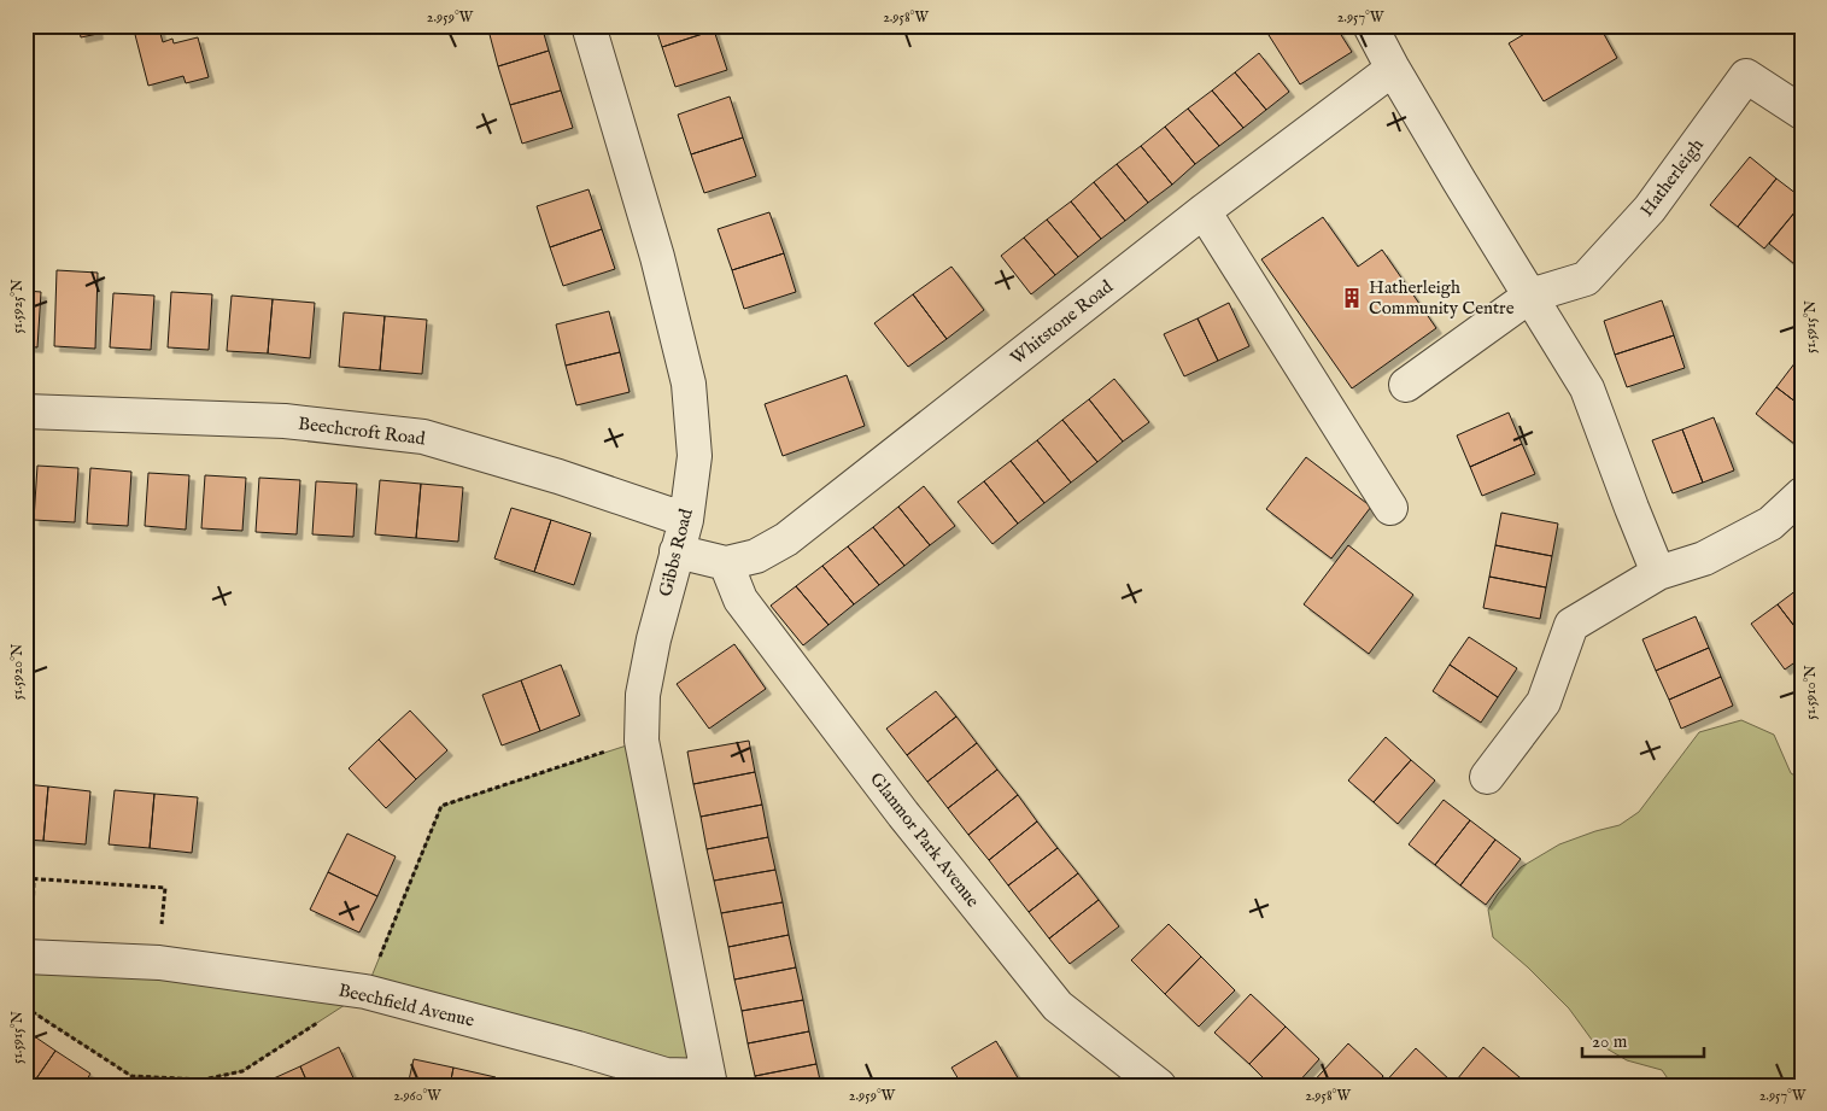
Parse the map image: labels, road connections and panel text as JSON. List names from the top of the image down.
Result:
{
  "streets": {
    "street": [
      "Hatherleigh",
      "Whitstone Road",
      "Beechcroft Road",
      "Gibbs Road",
      "Glanmor Park Avenue",
      "Beechfield Avenue"
    ]
  },
  "crossings": [
    ["Whitstone Road", "Gibbs Road"],
    ["Whitstone Road", "Glanmor Park Avenue"],
    ["Beechcroft Road", "Gibbs Road"],
    ["Gibbs Road", "Beechfield Avenue"]
  ],
  "places": {
    "building": ["Hatherleigh Community Centre"]
  },
  "scale_bar": "20 m",
  "coordinates": [
    "2.959°W",
    "2.958°W",
    "2.957°W",
    "51.5925°N",
    "51.5915°N",
    "51.5920°N",
    "51.5910°N",
    "2.960°W"
  ]
}
